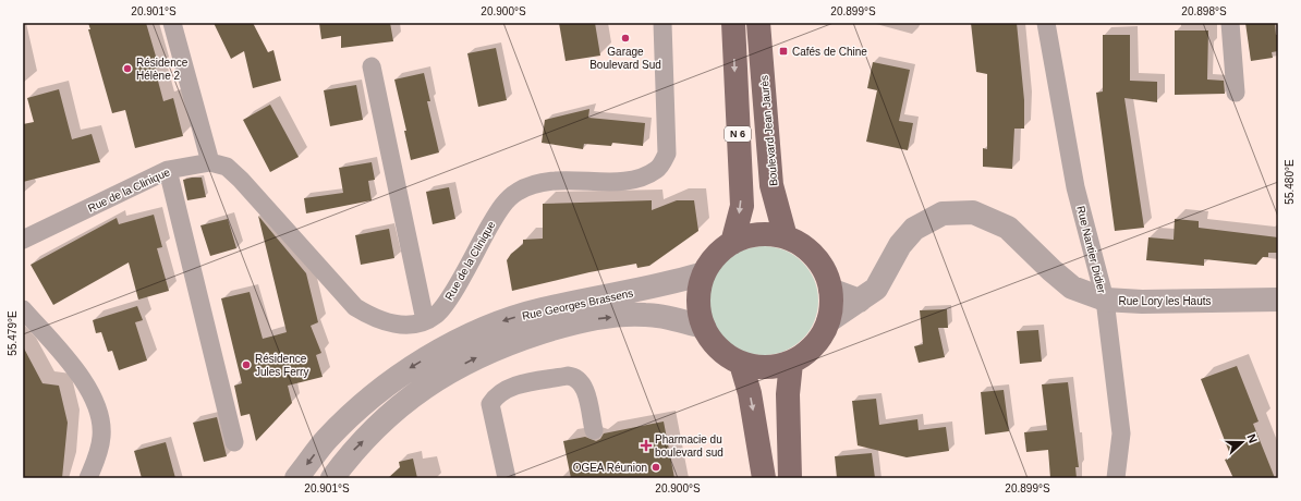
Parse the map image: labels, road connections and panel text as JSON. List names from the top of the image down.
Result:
{
  "streets": {
    "main road": ["Boulevard Jean Jaurès", "N 6"],
    "street": [
      "Rue de la Clinique",
      "Rue Nantier Didier",
      "Rue Lory les Hauts",
      "Rue Georges Brassens"
    ]
  },
  "crossings": [
    ["Boulevard Jean Jaurès", "N 6"],
    ["Boulevard Jean Jaurès", "Rue Lory les Hauts"],
    ["Boulevard Jean Jaurès", "Rue Georges Brassens"],
    ["N 6", "Rue Lory les Hauts"],
    ["N 6", "Rue Georges Brassens"],
    ["Rue Nantier Didier", "Rue Lory les Hauts"],
    ["Rue Lory les Hauts", "Rue Georges Brassens"]
  ],
  "places": {
    "other": [
      "Garage Boulevard Sud",
      "Résidence Hélène 2",
      "Résidence Jules Ferry",
      "OGEA Réunion"
    ],
    "transit": ["Cafés de Chine"],
    "health": ["Pharmacie du boulevard sud"]
  },
  "north": "right",
  "coordinates": [
    "20.901°S",
    "20.900°S",
    "20.899°S",
    "20.898°S",
    "55.480°E",
    "55.479°E"
  ]
}
